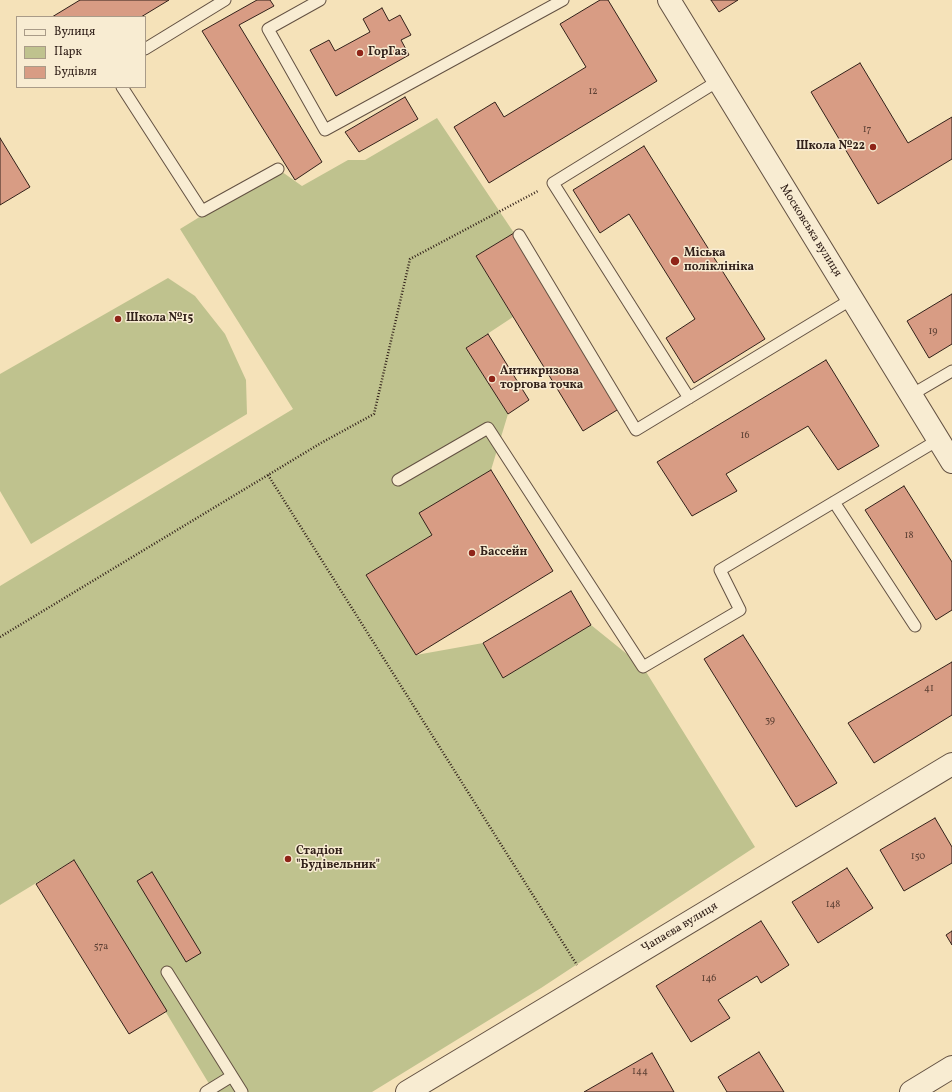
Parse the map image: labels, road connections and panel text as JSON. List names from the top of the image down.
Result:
{
  "streets": {
    "street": ["Московська вулиця", "Чапаєва вулиця"]
  },
  "places": [
    "ГорГаз",
    "Школа №22",
    "Міська поліклініка",
    "Школа №15",
    "Антикризова торгова точка",
    "Бассейн",
    "Стадіон \"Будівельник\""
  ],
  "house_numbers": [
    "12",
    "17",
    "19",
    "16",
    "18",
    "41",
    "39",
    "150",
    "148",
    "57а",
    "146",
    "144"
  ],
  "legend": ["Вулиця", "Парк", "Будівля"]
}
